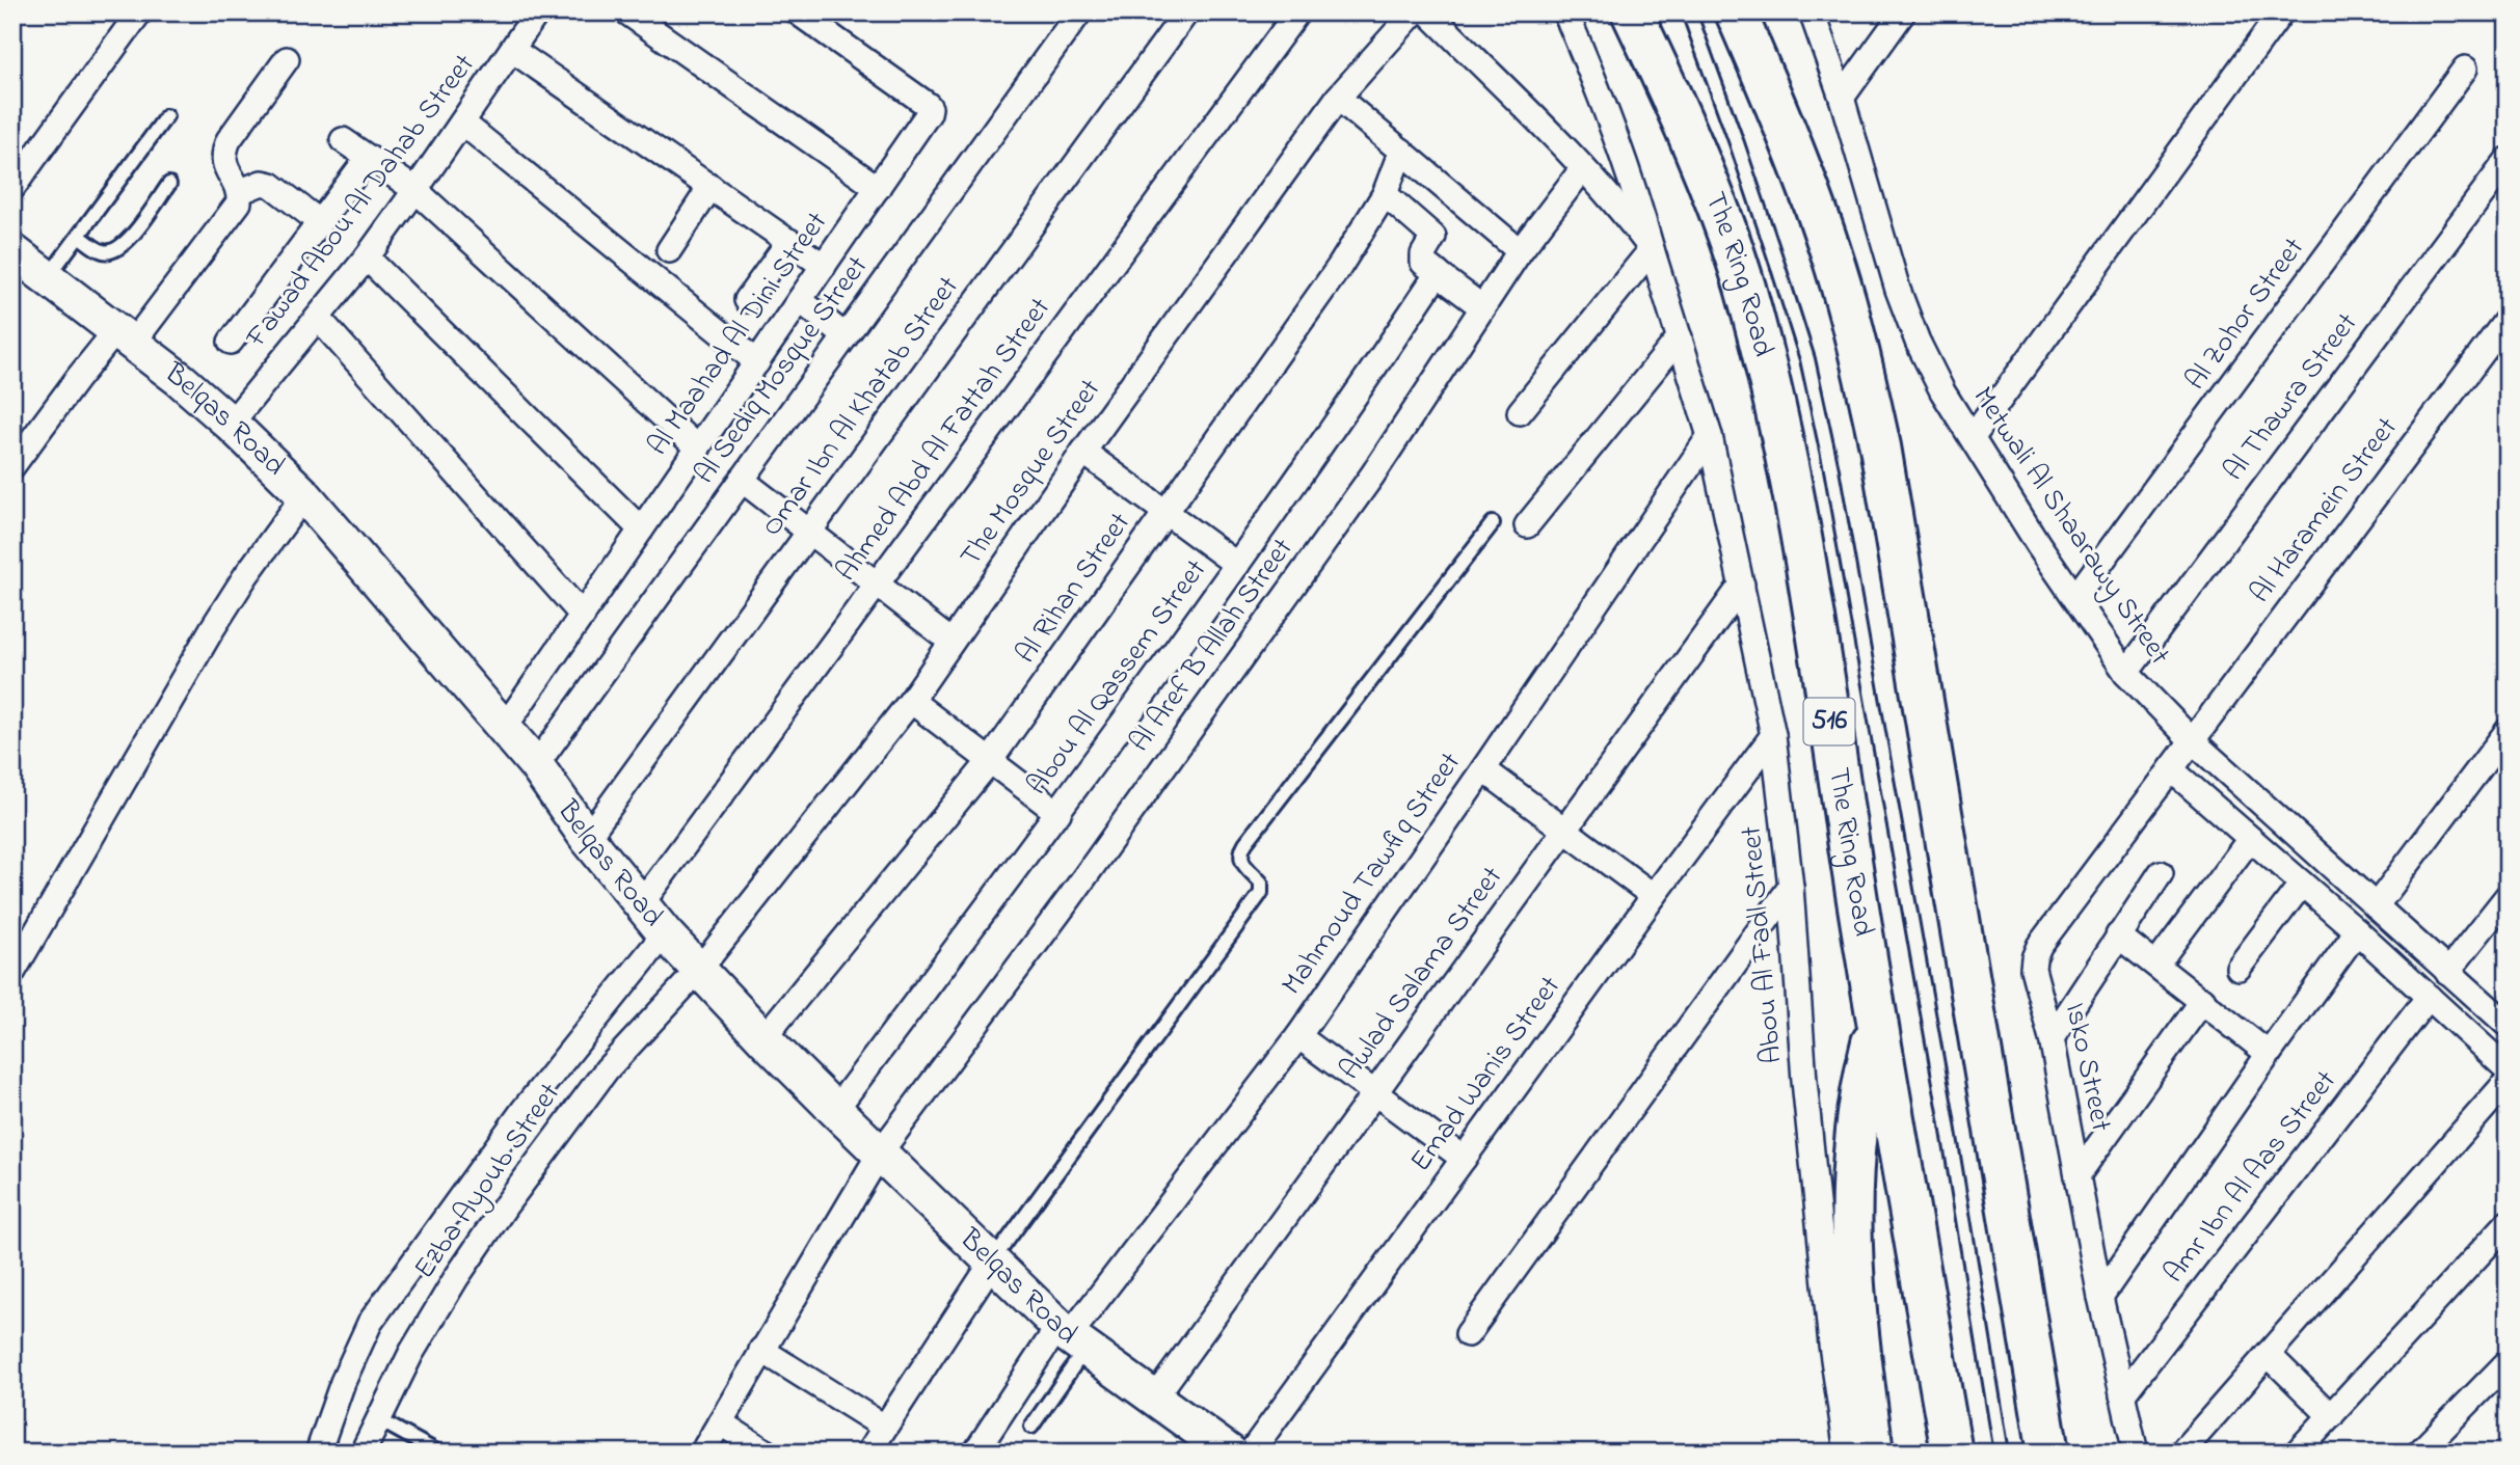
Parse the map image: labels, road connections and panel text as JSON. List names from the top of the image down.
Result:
{
  "streets": {
    "highway": ["The Ring Road", "516"],
    "main road": ["Belqas Road"],
    "street": [
      "Fawad Abou Al Dahab Street",
      "Al Zohor Street",
      "Al Maahad Al Dini Street",
      "Al Sediq Mosque Street",
      "Al Thawra Street",
      "Omar Ibn Al Khatab Street",
      "Ahmed Abd Al Fattah Street",
      "The Mosque Street",
      "Al Haramein Street",
      "Metwali Al Shaarawy Street",
      "Al Rihan Street",
      "Al Aref B Allah Street",
      "Abou Al Qassem Street",
      "Mahmoud Tawfiq Street",
      "Abou Al Fadl Street",
      "Awlad Salama Street",
      "Isko Street",
      "Emad Wanis Street",
      "Amr Ibn Al Aas Street",
      "Ezba Ayoub Street"
    ]
  },
  "crossings": [
    ["Fawad Abou Al Dahab Street", "Belqas Road"],
    ["Al Zohor Street", "Metwali Al Shaarawy Street"],
    ["Al Maahad Al Dini Street", "Belqas Road"],
    ["Al Sediq Mosque Street", "Belqas Road"],
    ["Al Thawra Street", "Metwali Al Shaarawy Street"],
    ["Omar Ibn Al Khatab Street", "Belqas Road"],
    ["Belqas Road", "Ahmed Abd Al Fattah Street"],
    ["Belqas Road", "The Mosque Street"],
    ["Belqas Road", "Al Rihan Street"],
    ["Belqas Road", "Al Aref B Allah Street"],
    ["Belqas Road", "Abou Al Qassem Street"],
    ["Belqas Road", "Mahmoud Tawfiq Street"],
    ["Belqas Road", "Awlad Salama Street"],
    ["Belqas Road", "Ezba Ayoub Street"],
    ["The Mosque Street", "Ezba Ayoub Street"],
    ["Al Haramein Street", "Metwali Al Shaarawy Street"],
    ["Al Haramein Street", "Isko Street"],
    ["Metwali Al Shaarawy Street", "Isko Street"],
    ["Mahmoud Tawfiq Street", "Abou Al Fadl Street"],
    ["Abou Al Fadl Street", "Awlad Salama Street"],
    ["Abou Al Fadl Street", "Emad Wanis Street"],
    ["Isko Street", "Amr Ibn Al Aas Street"]
  ]
}
